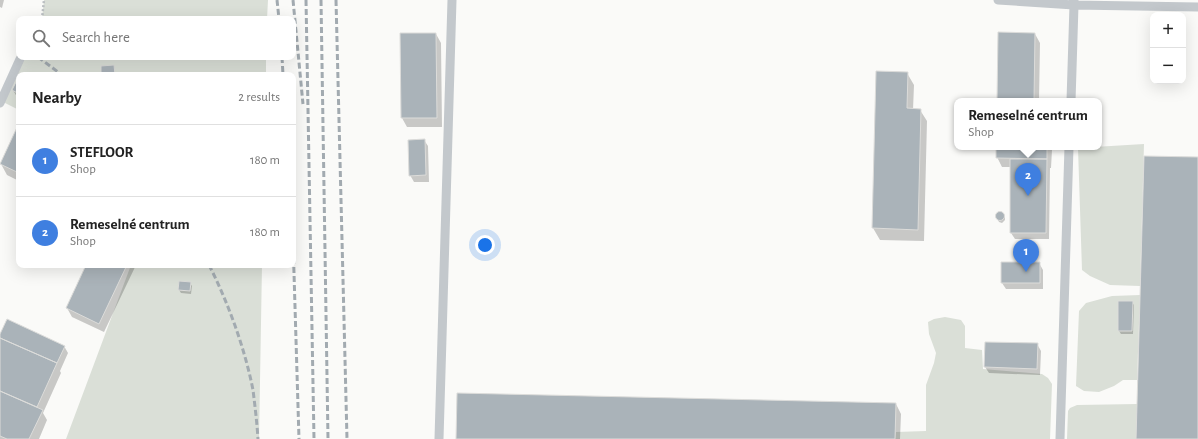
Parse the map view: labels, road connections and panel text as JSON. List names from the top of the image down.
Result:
{
  "page": {
    "map_buttons": ["+", "−"],
    "search": "Search here",
    "heading": ["Nearby", "2 results"],
    "popup": ["Remeselné centrum", "Shop"],
    "list": [
      {
        "mark": "1",
        "name": "STEFLOOR",
        "note": "Shop",
        "value": "180 m"
      },
      {
        "mark": "2",
        "name": "Remeselné centrum",
        "note": "Shop",
        "value": "180 m"
      }
    ],
    "pins": ["2", "1"]
  }
}
